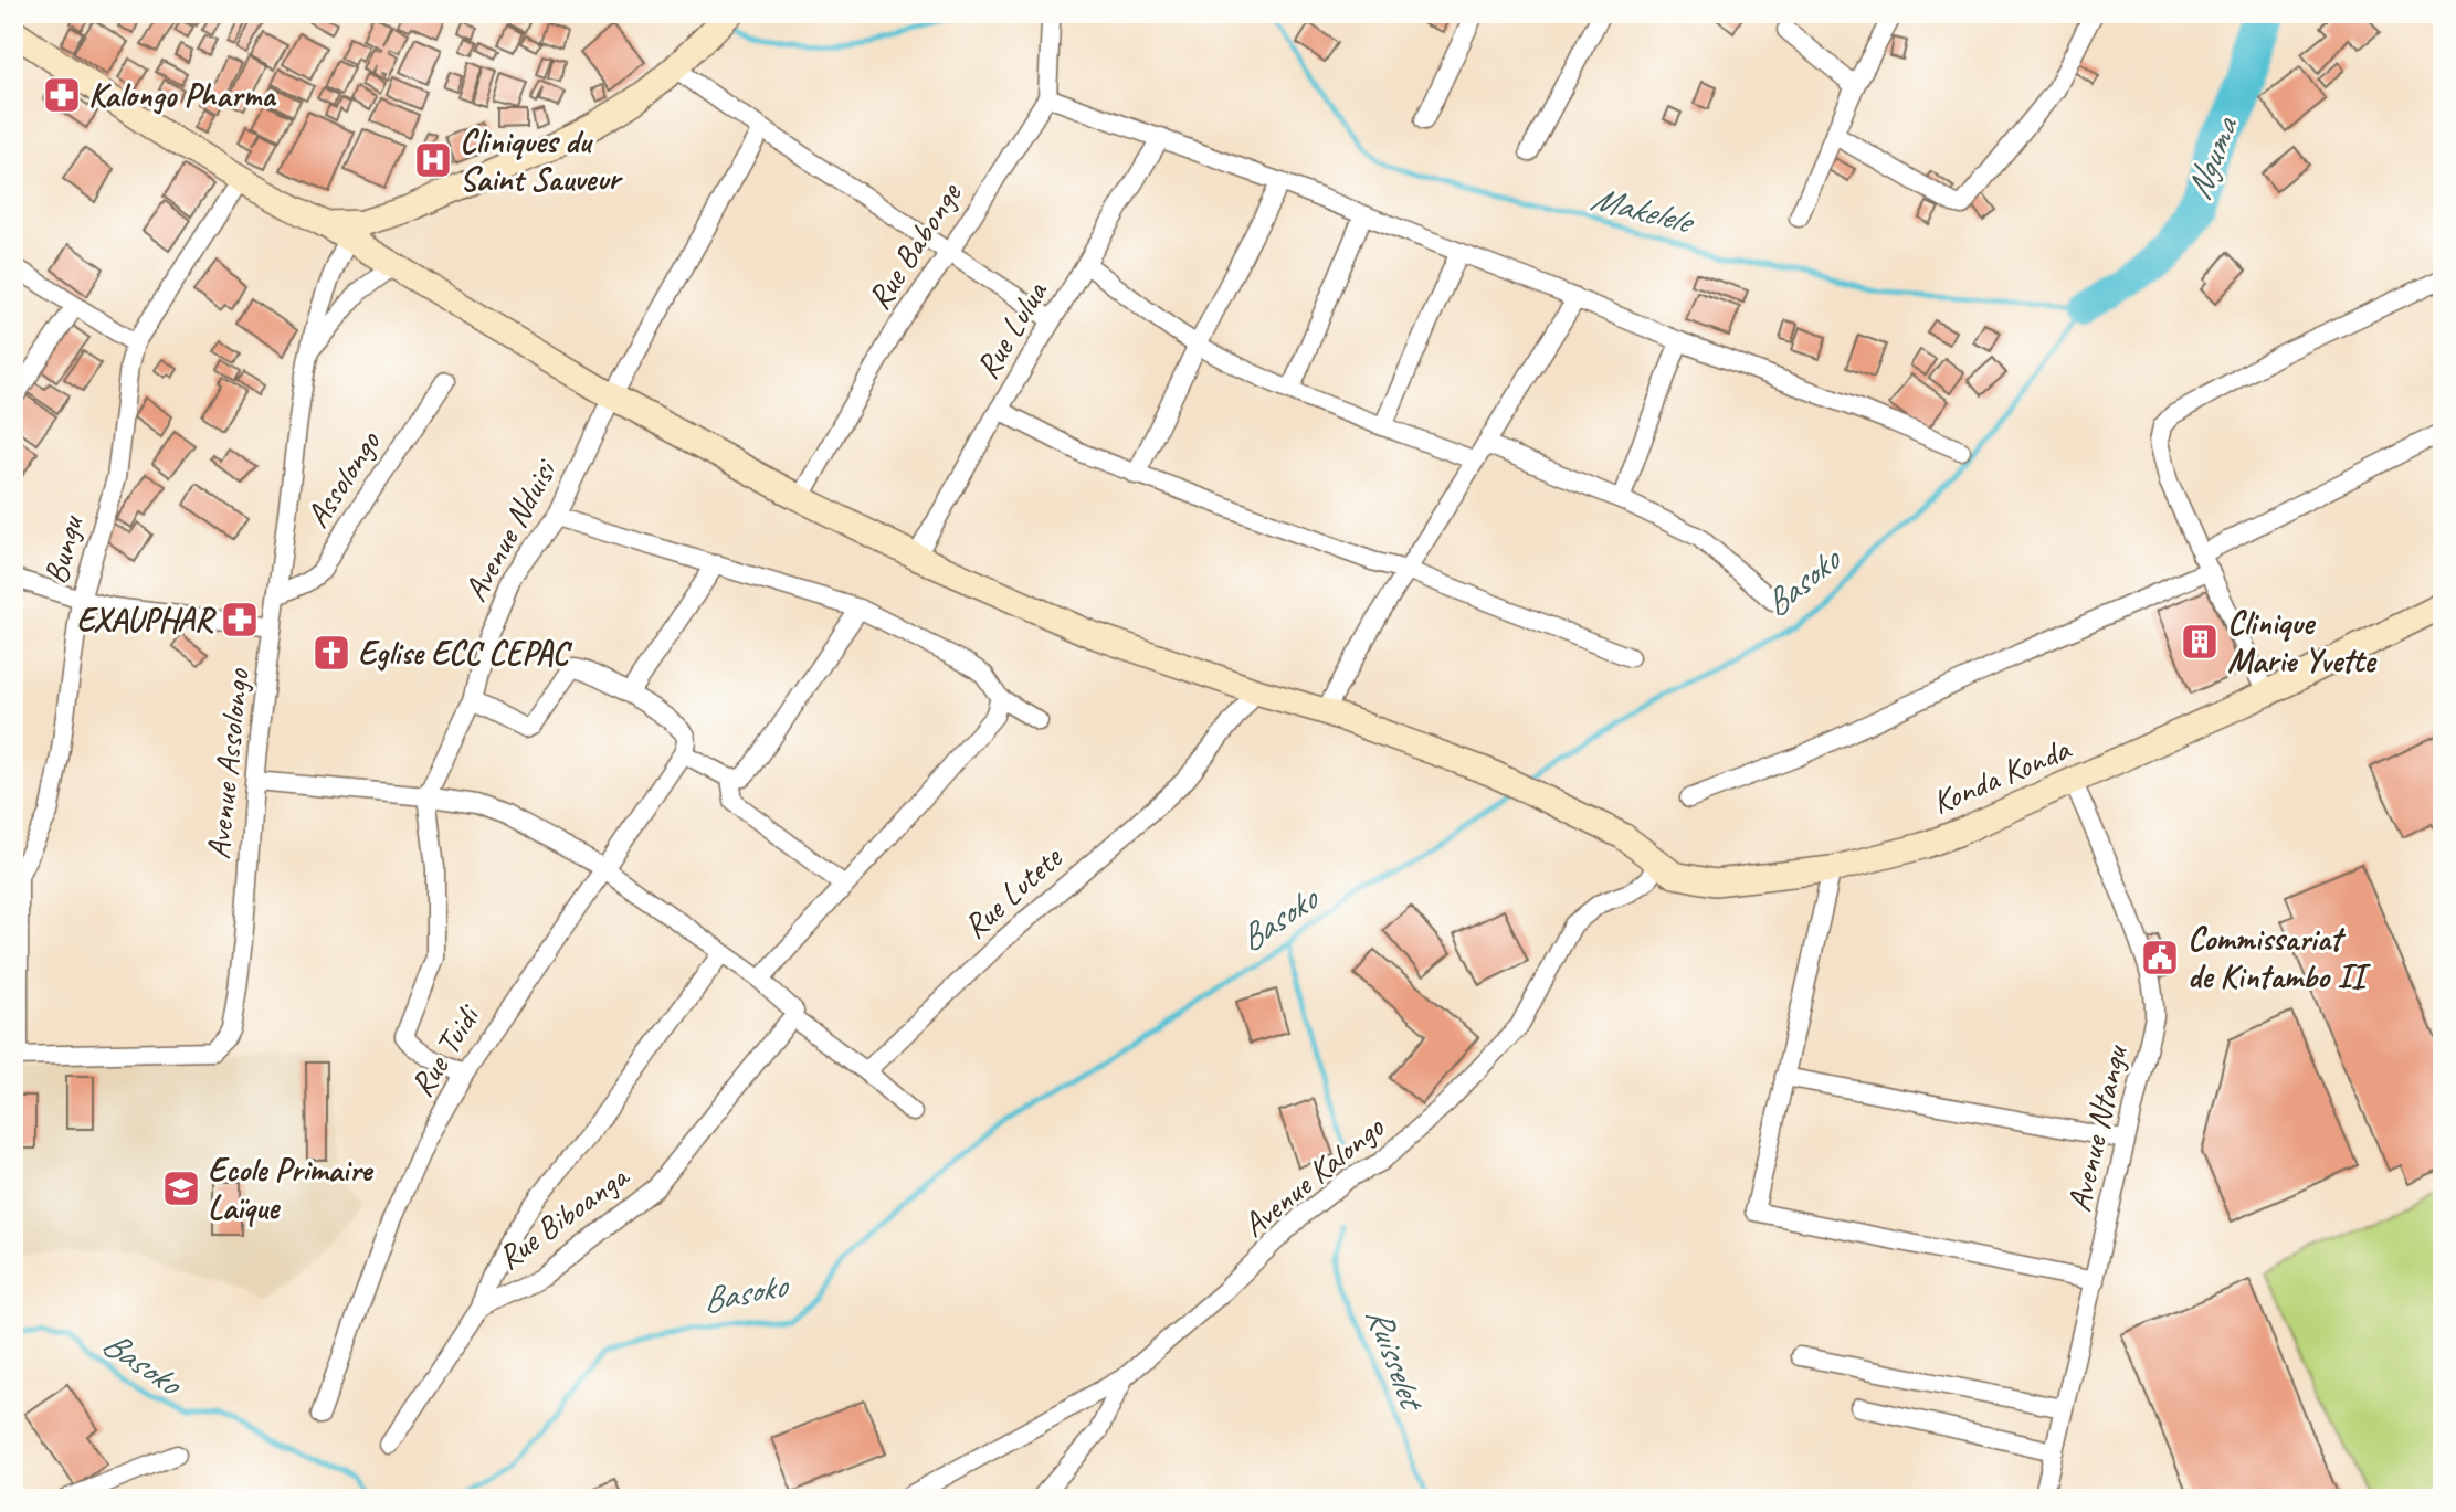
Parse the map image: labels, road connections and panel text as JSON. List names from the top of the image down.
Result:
{
  "streets": {
    "street": [
      "Rue Babonge",
      "Rue Lulua",
      "Assolongo",
      "Avenue Nduisi",
      "Bungu",
      "Avenue Assolongo",
      "Konda Konda",
      "Rue Lutete",
      "Rue Tuidi",
      "Avenue Ntangu",
      "Avenue Kalongo",
      "Rue Biboanga"
    ]
  },
  "crossings": [
    ["Rue Babonge", "Konda Konda"],
    ["Rue Lulua", "Konda Konda"],
    ["Assolongo", "Avenue Assolongo"],
    ["Avenue Nduisi", "Konda Konda"],
    ["Bungu", "Avenue Assolongo"],
    ["Bungu", "Konda Konda"],
    ["Avenue Assolongo", "Konda Konda"],
    ["Konda Konda", "Rue Lutete"],
    ["Konda Konda", "Avenue Ntangu"],
    ["Konda Konda", "Avenue Kalongo"]
  ],
  "water": [
    "Nguma",
    "Makelele",
    "Basoko",
    "Ruisselet"
  ],
  "places": {
    "pharmacy": ["Kalongo Pharma", "EXAUPHAR"],
    "hospital": ["Cliniques du Saint Sauveur"],
    "building": ["Clinique Marie Yvette"],
    "church": ["Eglise ECC CEPAC"],
    "public building": ["Commissariat de Kintambo II"],
    "school or university": ["Ecole Primaire Laïque"]
  }
}
